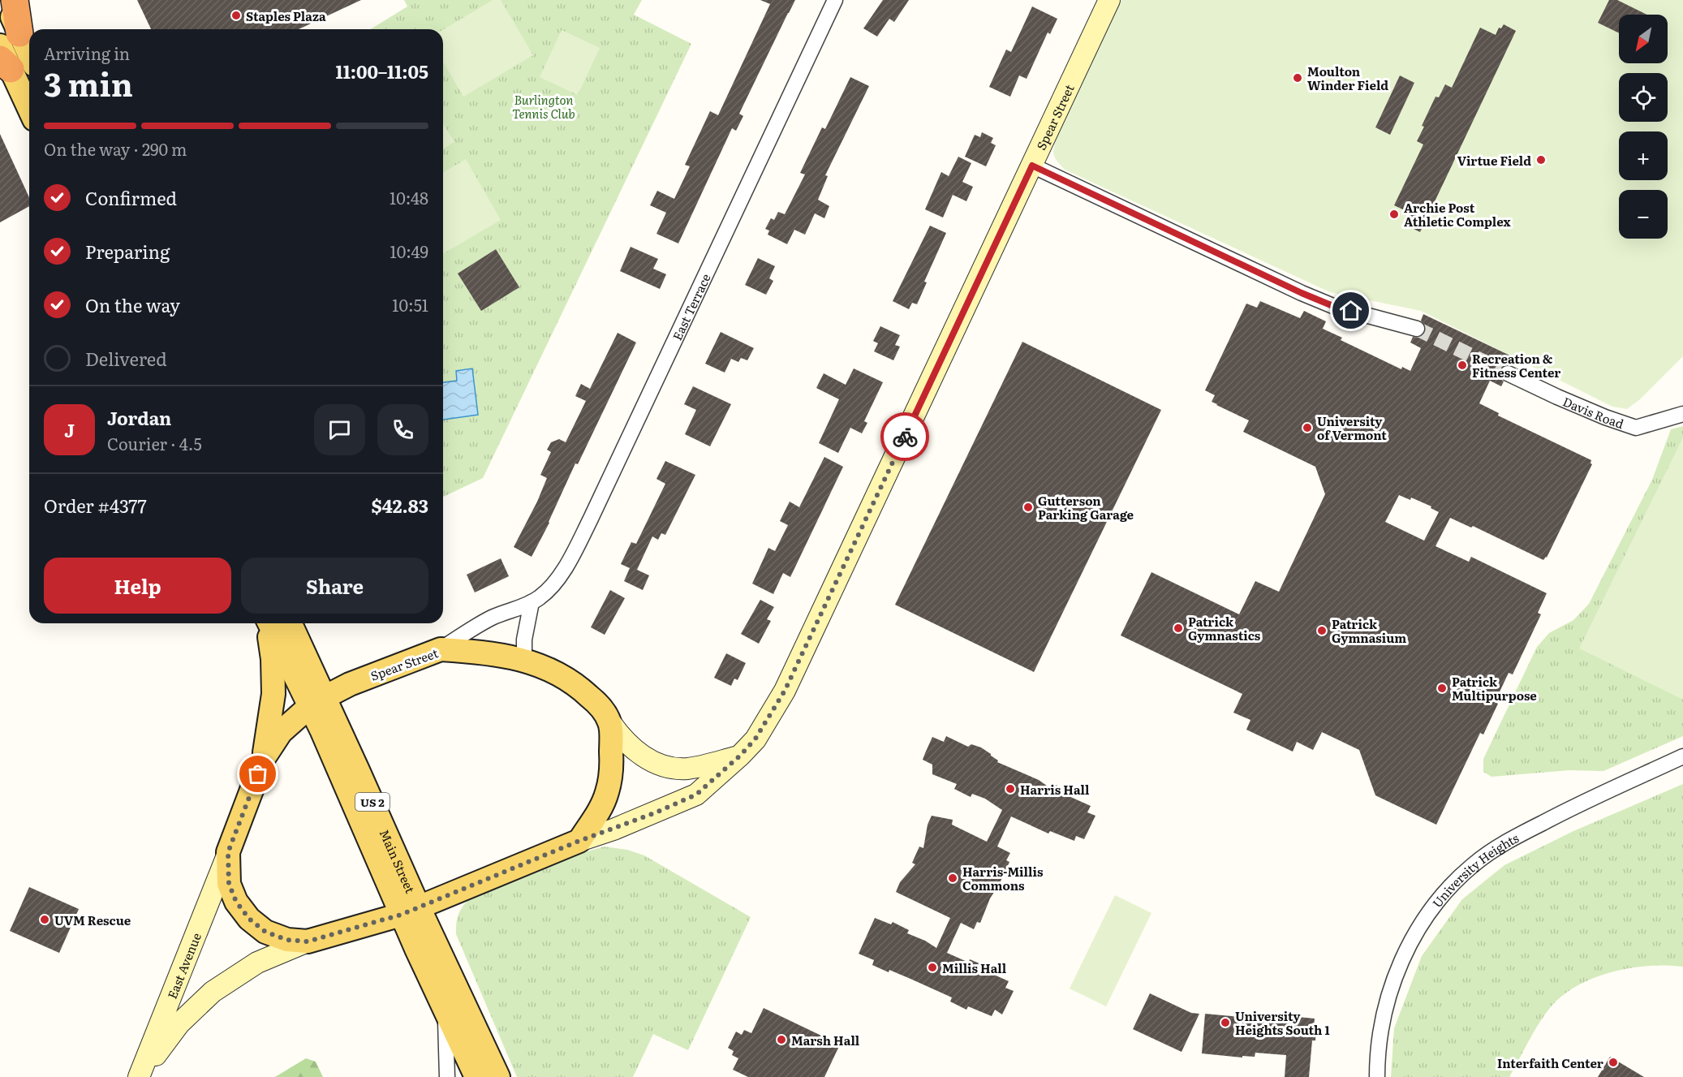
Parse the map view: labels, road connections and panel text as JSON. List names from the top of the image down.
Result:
{
  "streets": {
    "main road": [
      "Spear Street",
      "US 2",
      "Main Street",
      "East Avenue"
    ],
    "street": ["East Terrace", "Davis Road", "University Heights"]
  },
  "crossings": [
    ["Spear Street", "East Terrace"],
    ["Spear Street", "US 2"],
    ["Spear Street", "Main Street"],
    ["Spear Street", "East Avenue"],
    ["US 2", "Main Street"],
    ["US 2", "East Avenue"],
    ["Main Street", "East Avenue"]
  ],
  "parks": ["Burlington Tennis Club"],
  "places": [
    "Staples Plaza",
    "Moulton Winder Field",
    "Virtue Field",
    "Archie Post Athletic Complex",
    "Recreation & Fitness Center",
    "University of Vermont",
    "Gutterson Parking Garage",
    "Patrick Gymnastics",
    "Patrick Gymnasium",
    "Patrick Multipurpose",
    "Harris Hall",
    "Harris-Millis Commons",
    "UVM Rescue",
    "Millis Hall",
    "University Heights South 1",
    "Marsh Hall",
    "Interfaith Center"
  ],
  "north": "bottom left",
  "page": {
    "map_buttons": ["+", "−"],
    "heading": ["3 min", "Arriving in", "11:00–11:05"],
    "panel": [
      "Jordan",
      "Courier · 4.5",
      "Order #4377",
      "$42.83"
    ],
    "bar": "On the way · 290 m",
    "list": [
      ["Confirmed", "10:48"],
      ["Preparing", "10:49"],
      ["On the way", "10:51"],
      "Delivered"
    ],
    "round": "J",
    "buttons": ["Help", "Share"]
  }
}
